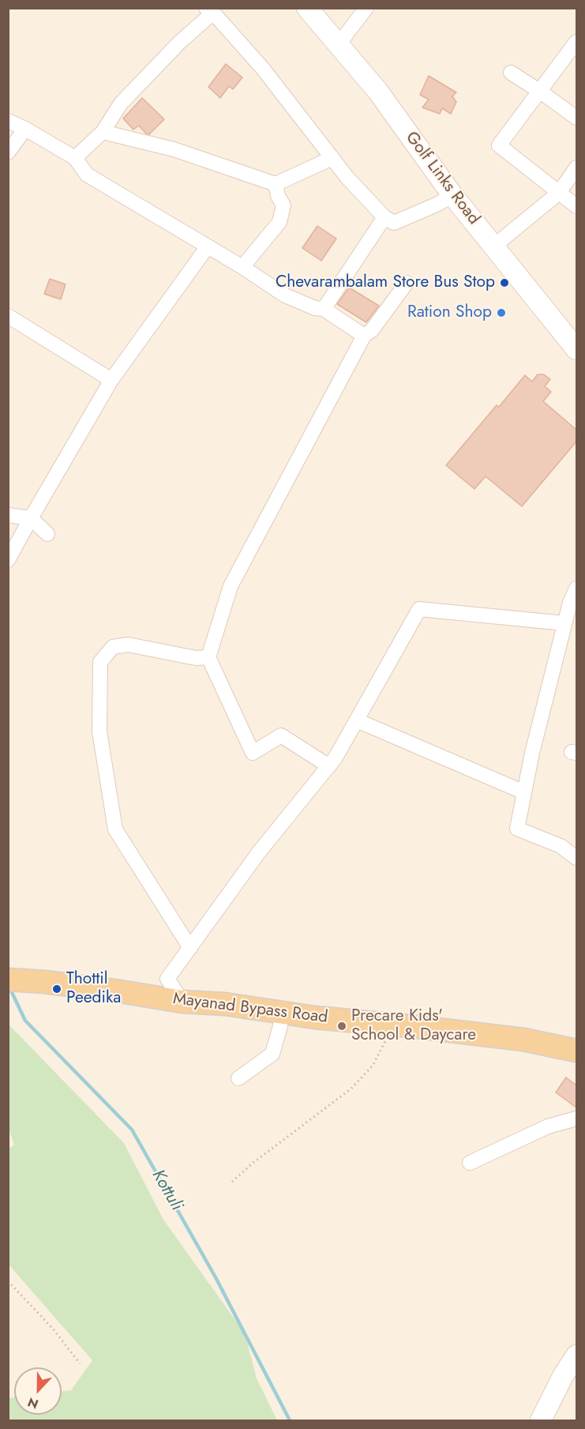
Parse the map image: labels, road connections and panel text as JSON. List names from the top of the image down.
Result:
{
  "streets": {
    "main road": ["Golf Links Road", "Mayanad Bypass Road"]
  },
  "water": ["Kottuli"],
  "places": [
    "Chevarambalam Store Bus Stop",
    "Ration Shop",
    "Thottil Peedika",
    "Precare Kids' School & Daycare"
  ],
  "north": "bottom"
}
